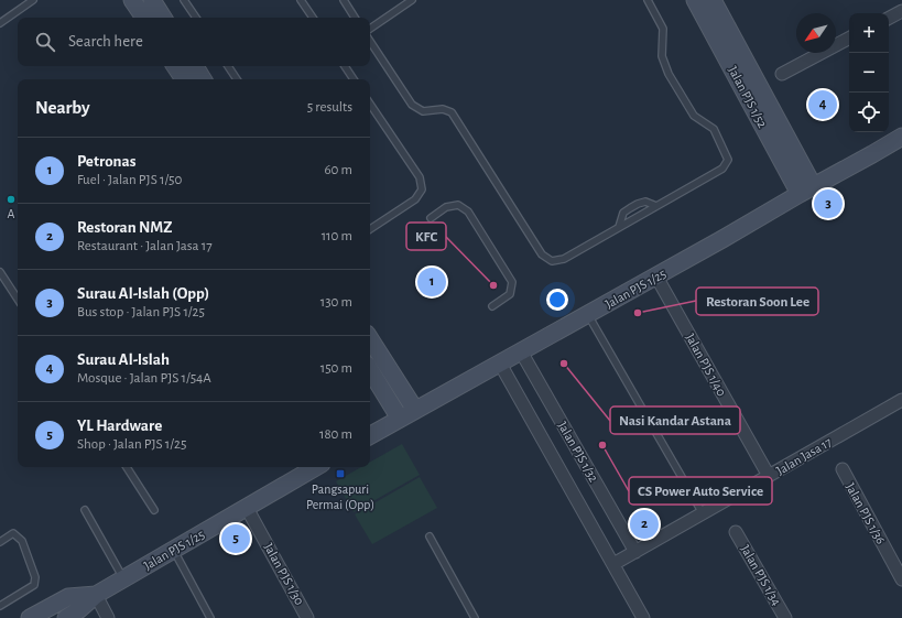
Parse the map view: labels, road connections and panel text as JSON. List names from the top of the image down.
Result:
{
  "streets": {
    "main road": ["Jalan PJS 1/52", "Jalan PJS 1/25"],
    "street": [
      "Jalan PJS 1/40",
      "Jalan PJS 1/32",
      "Jalan Jasa 17",
      "Jalan PJS 1/36",
      "Jalan PJS 1/30",
      "Jalan PJS 1/34"
    ]
  },
  "crossings": [
    ["Jalan PJS 1/52", "Jalan PJS 1/25"],
    ["Jalan PJS 1/25", "Jalan PJS 1/40"],
    ["Jalan PJS 1/25", "Jalan PJS 1/32"],
    ["Jalan PJS 1/25", "Jalan PJS 1/30"],
    ["Jalan PJS 1/40", "Jalan Jasa 17"],
    ["Jalan PJS 1/32", "Jalan Jasa 17"]
  ],
  "places": {
    "other": [
      "A",
      "KFC",
      "Restoran Soon Lee",
      "Nasi Kandar Astana",
      "CS Power Auto Service"
    ],
    "transit": ["Pangsapuri Permai (Opp)"]
  },
  "north": "bottom left",
  "page": {
    "map_buttons": ["+", "−"],
    "search": "Search here",
    "heading": ["Nearby", "5 results"],
    "pins": [
      "4",
      "3",
      "1",
      "2",
      "5"
    ],
    "list": [
      {
        "mark": "1",
        "name": "Petronas",
        "note": "Fuel · Jalan PJS 1/50",
        "value": "60 m"
      },
      {
        "mark": "2",
        "name": "Restoran NMZ",
        "note": "Restaurant · Jalan Jasa 17",
        "value": "110 m"
      },
      {
        "mark": "3",
        "name": "Surau Al-Islah (Opp)",
        "note": "Bus stop · Jalan PJS 1/25",
        "value": "130 m"
      },
      {
        "mark": "4",
        "name": "Surau Al-Islah",
        "note": "Mosque · Jalan PJS 1/54A",
        "value": "150 m"
      },
      {
        "mark": "5",
        "name": "YL Hardware",
        "note": "Shop · Jalan PJS 1/25",
        "value": "180 m"
      }
    ]
  }
}
